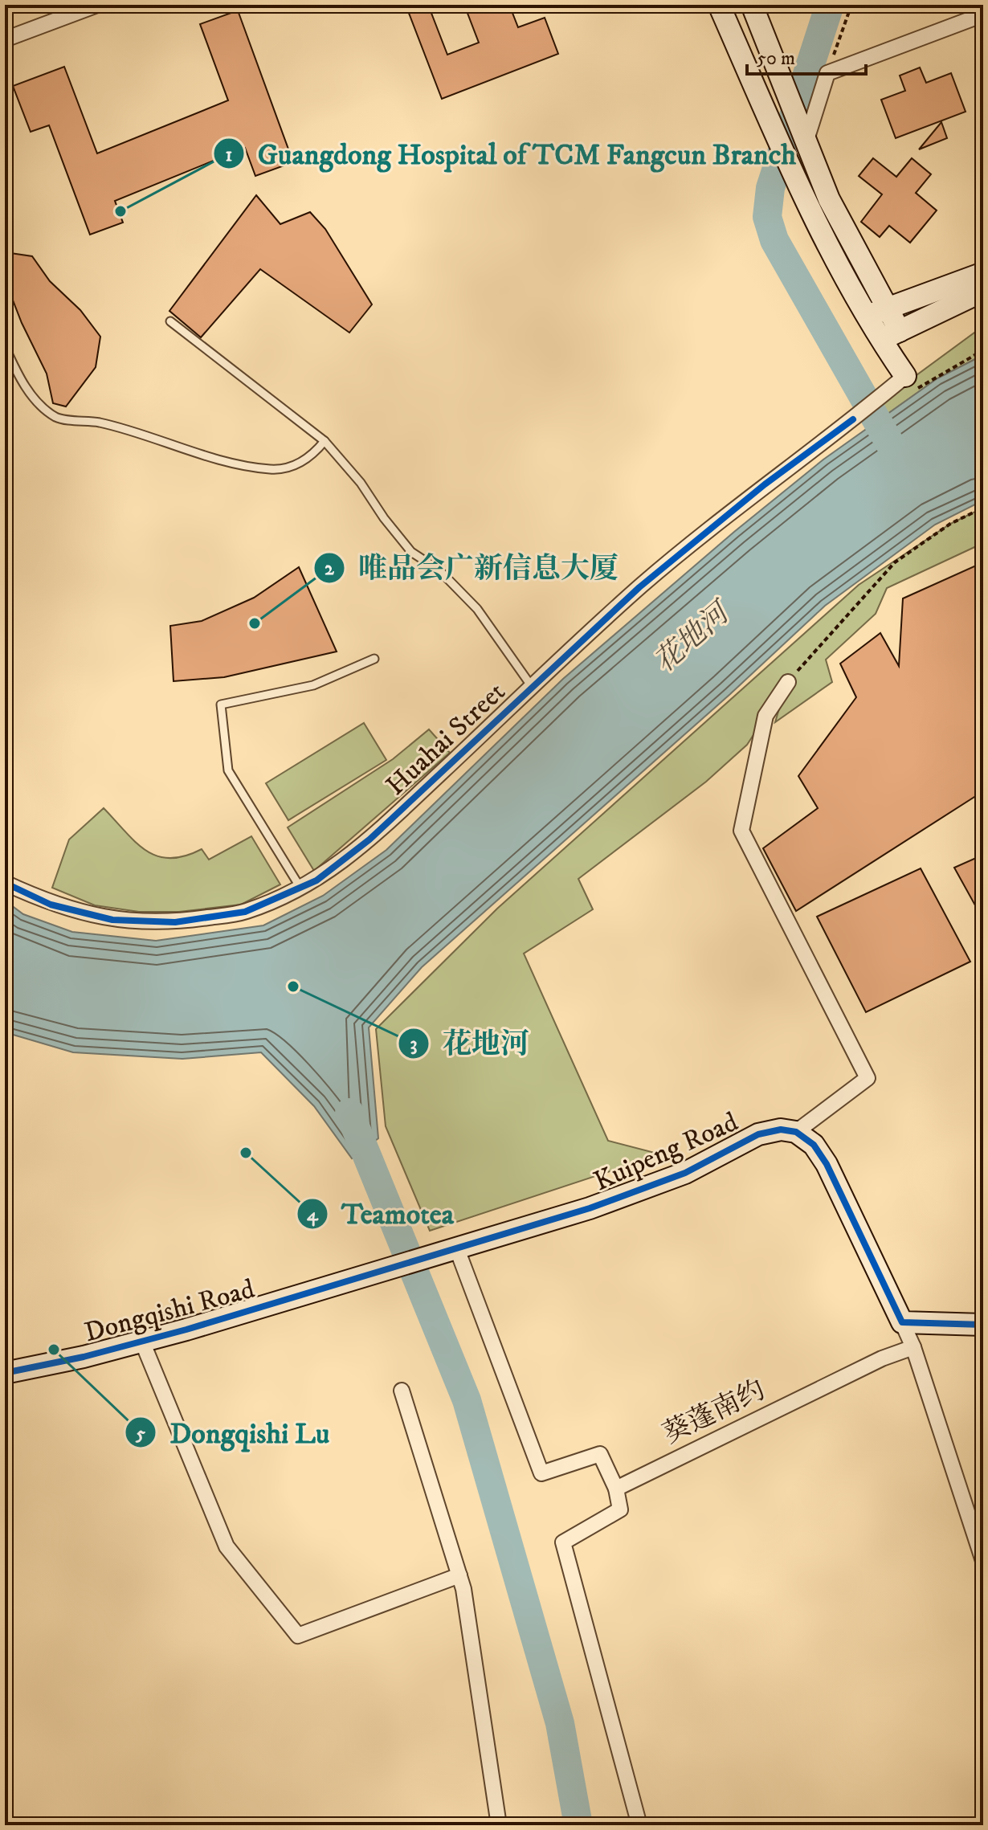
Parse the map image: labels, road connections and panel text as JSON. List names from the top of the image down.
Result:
{
  "streets": {
    "street": [
      "Huahai Street",
      "Kuipeng Road",
      "Dongqishi Road",
      "葵蓬南约"
    ]
  },
  "crossings": [
    ["Kuipeng Road", "Dongqishi Road"]
  ],
  "water": ["花地河"],
  "places": [
    "Guangdong Hospital of TCM Fangcun Branch",
    "唯品会广新信息大厦",
    "花地河",
    "Teamotea",
    "Dongqishi Lu"
  ],
  "scale_bar": "50 m"
}
